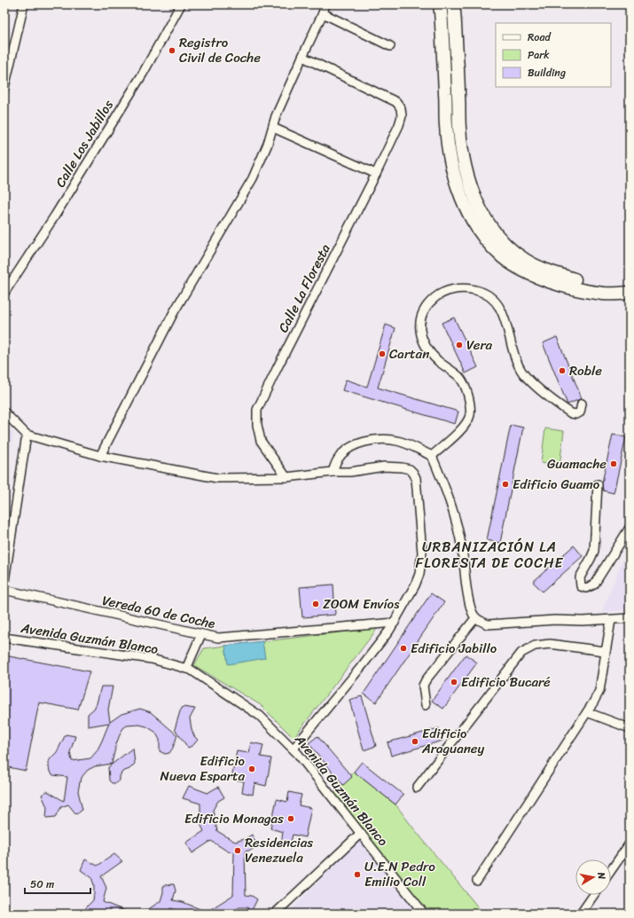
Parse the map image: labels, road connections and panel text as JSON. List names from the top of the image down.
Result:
{
  "streets": {
    "street": [
      "Calle Los Jabillos",
      "Calle La Floresta",
      "Vereda 60 de Coche",
      "Avenida Guzmán Blanco"
    ]
  },
  "districts": ["URBANIZACIÓN LA FLORESTA DE COCHE"],
  "places": [
    "Registro Civil de Coche",
    "Vera",
    "Cartan",
    "Roble",
    "Guamache",
    "Edificio Guamo",
    "ZOOM Envíos",
    "Edificio Jabillo",
    "Edificio Bucaré",
    "Edificio Araguaney",
    "Edificio Nueva Esparta",
    "Edificio Monagas",
    "Residencias Venezuela",
    "U.E.N Pedro Emilio Coll"
  ],
  "legend": ["Road", "Park", "Building"],
  "scale_bar": "50 m",
  "north": "right"
}
